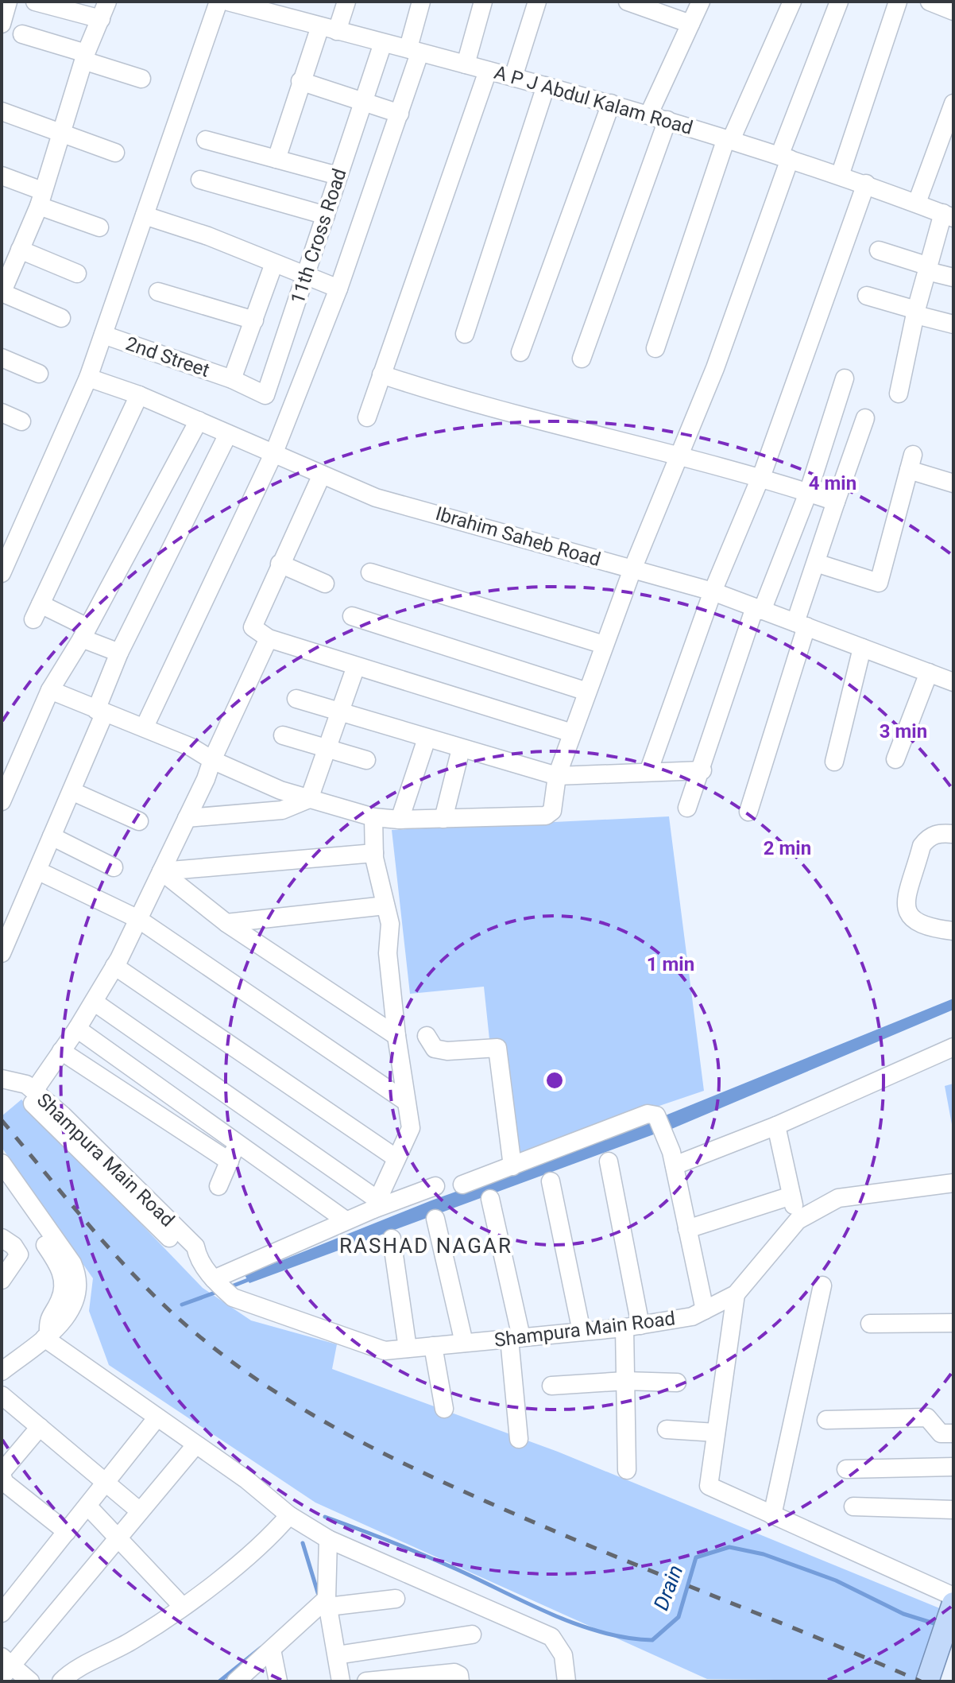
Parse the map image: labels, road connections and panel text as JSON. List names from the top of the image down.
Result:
{
  "streets": {
    "street": [
      "A P J Abdul Kalam Road",
      "11th Cross Road",
      "2nd Street",
      "Ibrahim Saheb Road",
      "Shampura Main Road"
    ]
  },
  "crossings": [
    ["A P J Abdul Kalam Road", "11th Cross Road"],
    ["11th Cross Road", "2nd Street"]
  ],
  "districts": ["RASHAD NAGAR"],
  "water": ["Drain"],
  "rings": [
    "4 min",
    "3 min",
    "2 min",
    "1 min"
  ]
}
